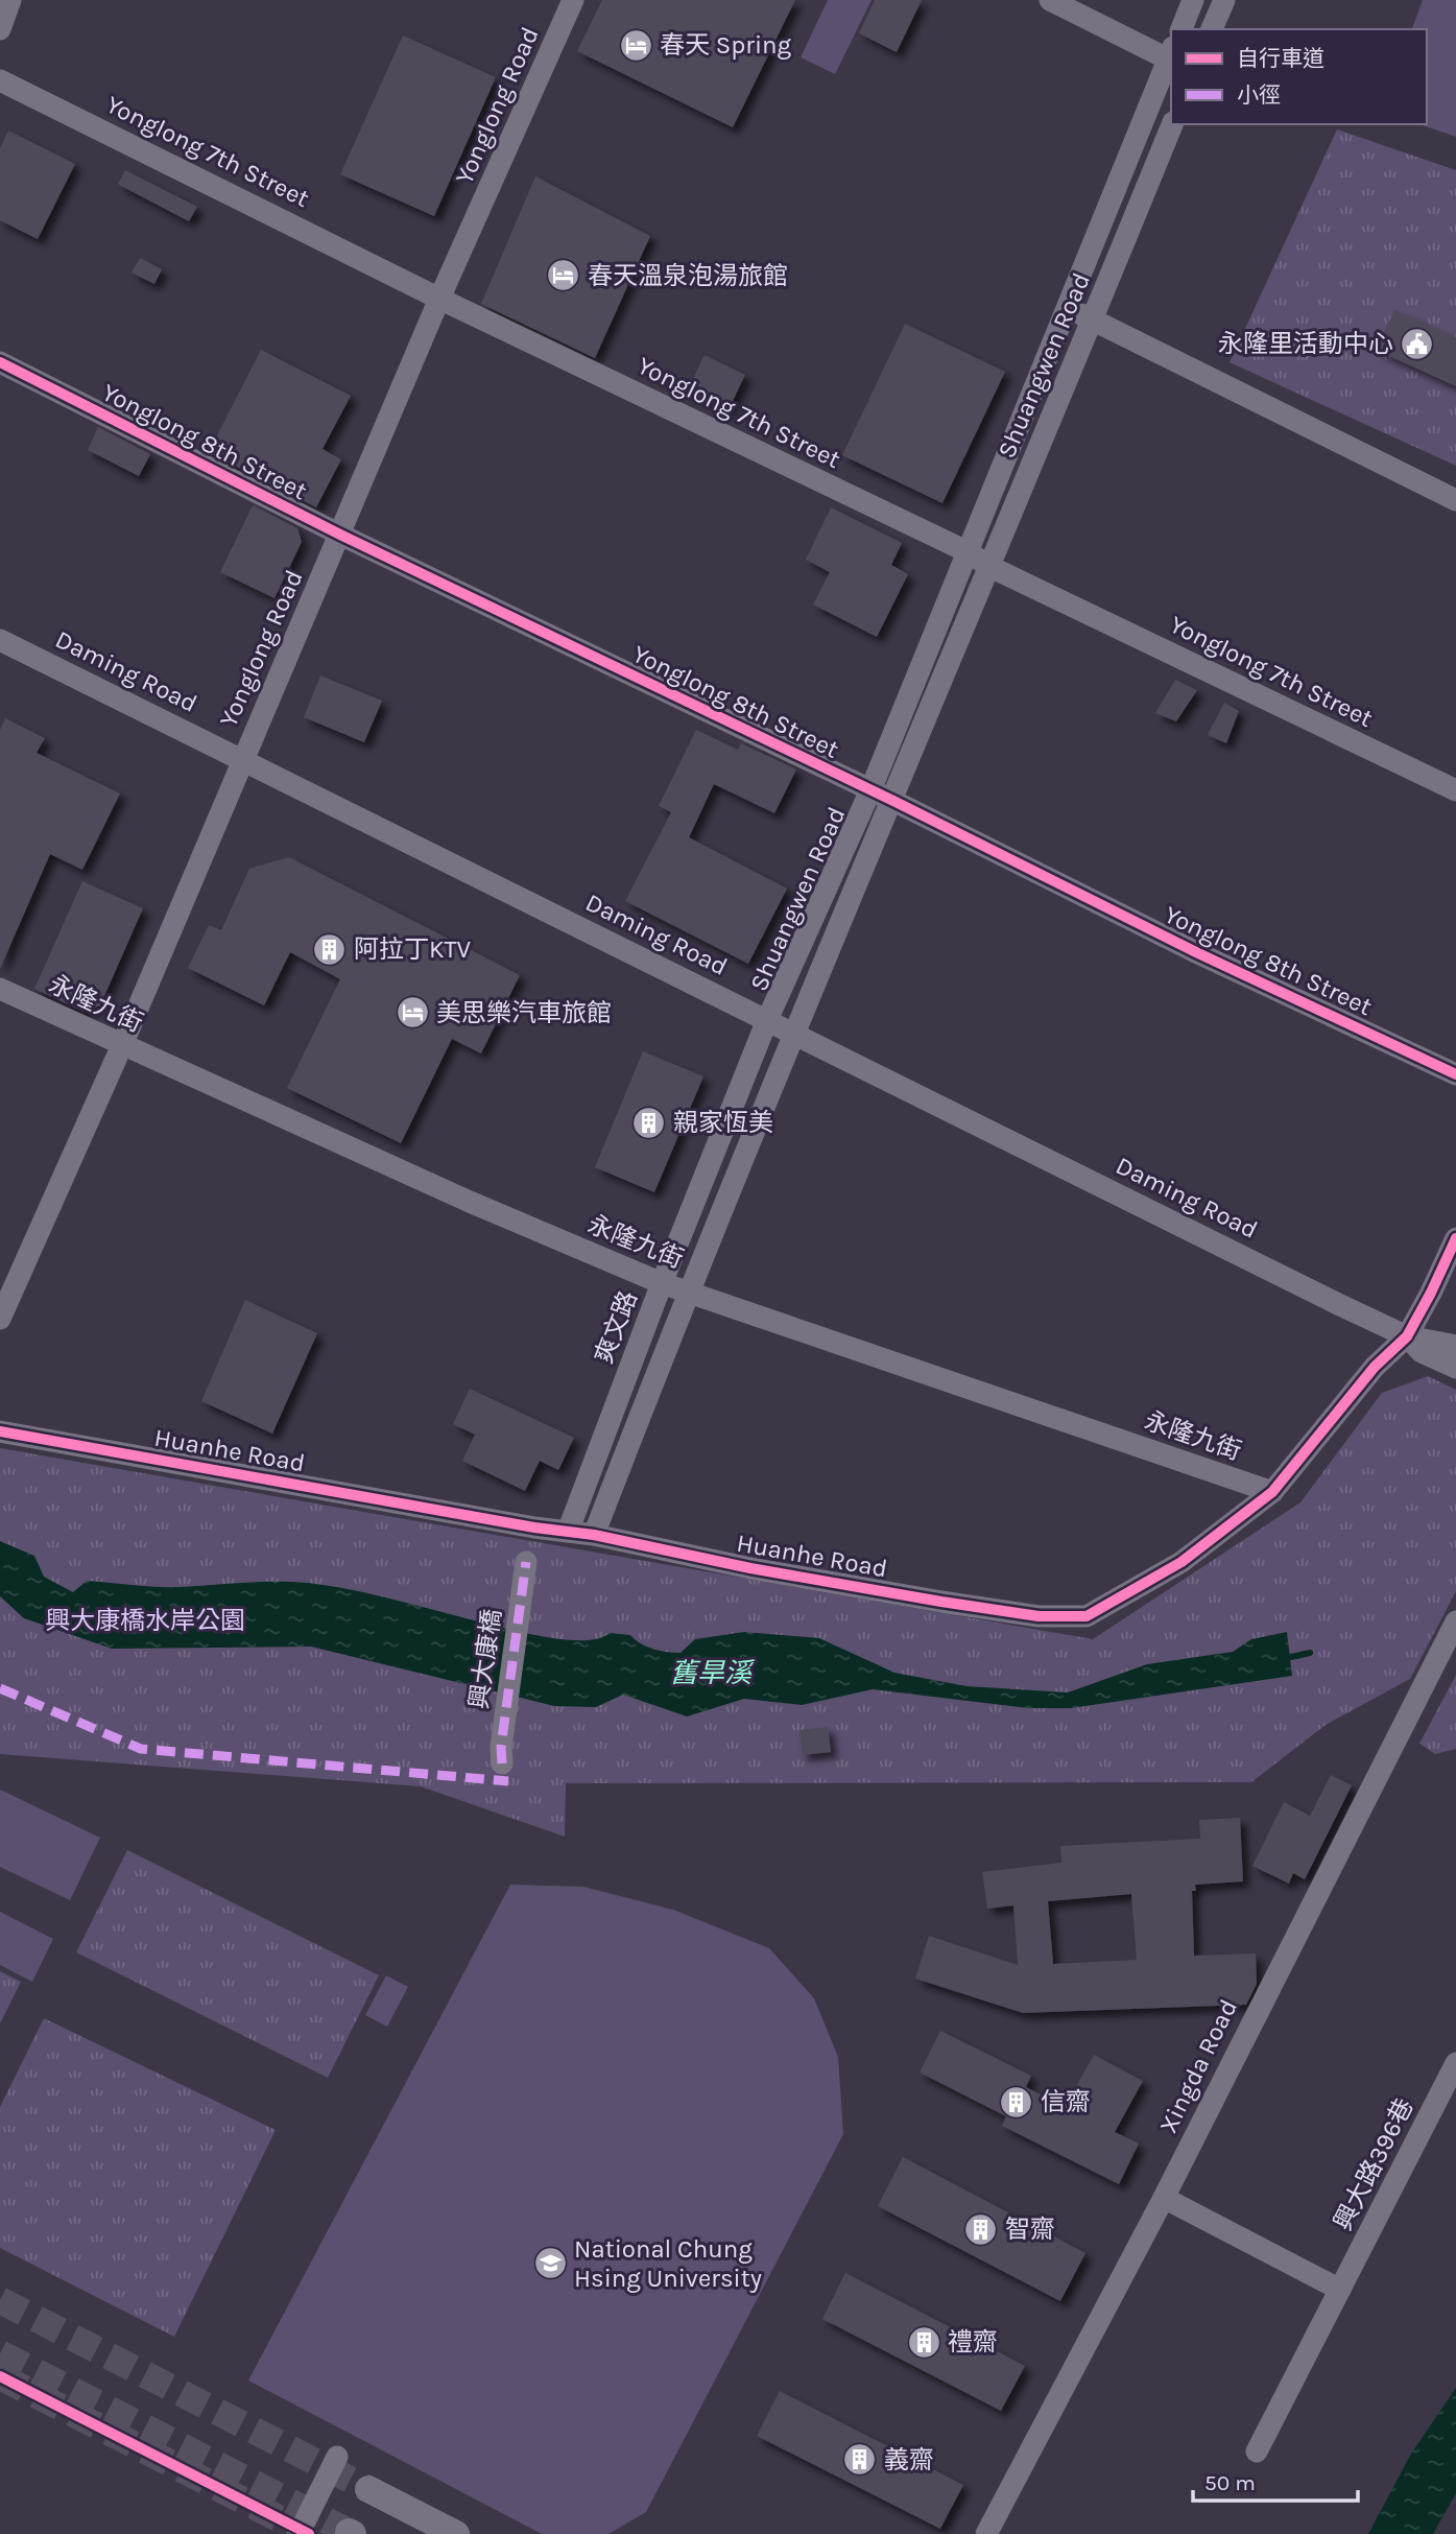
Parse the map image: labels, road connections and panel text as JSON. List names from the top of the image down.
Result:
{
  "streets": {
    "street": [
      "Yonglong Road",
      "Yonglong 7th Street",
      "Shuangwen Road",
      "Yonglong 8th Street",
      "Daming Road",
      "永隆九街",
      "爽文路",
      "Huanhe Road",
      "興大康橋",
      "Xingda Road",
      "興大路396巷"
    ]
  },
  "crossings": [
    ["Yonglong Road", "Yonglong 7th Street"],
    ["Yonglong Road", "Yonglong 8th Street"],
    ["Yonglong Road", "Daming Road"],
    ["Yonglong Road", "永隆九街"],
    ["Yonglong 7th Street", "Shuangwen Road"],
    ["Shuangwen Road", "Yonglong 8th Street"],
    ["Shuangwen Road", "Daming Road"],
    ["Shuangwen Road", "爽文路"],
    ["Daming Road", "爽文路"],
    ["Daming Road", "Huanhe Road"],
    ["永隆九街", "爽文路"],
    ["永隆九街", "Huanhe Road"],
    ["爽文路", "Huanhe Road"]
  ],
  "water": ["舊旱溪"],
  "parks": ["興大康橋水岸公園"],
  "places": {
    "hotel": ["春天 Spring", "春天溫泉泡湯旅館", "美思樂汽車旅館"],
    "public building": ["永隆里活動中心"],
    "building": [
      "阿拉丁KTV",
      "親家恆美",
      "信齋",
      "智齋",
      "禮齋",
      "義齋"
    ],
    "school or university": ["National Chung Hsing University"]
  },
  "legend": ["自行車道", "小徑"],
  "scale_bar": "50 m"
}
